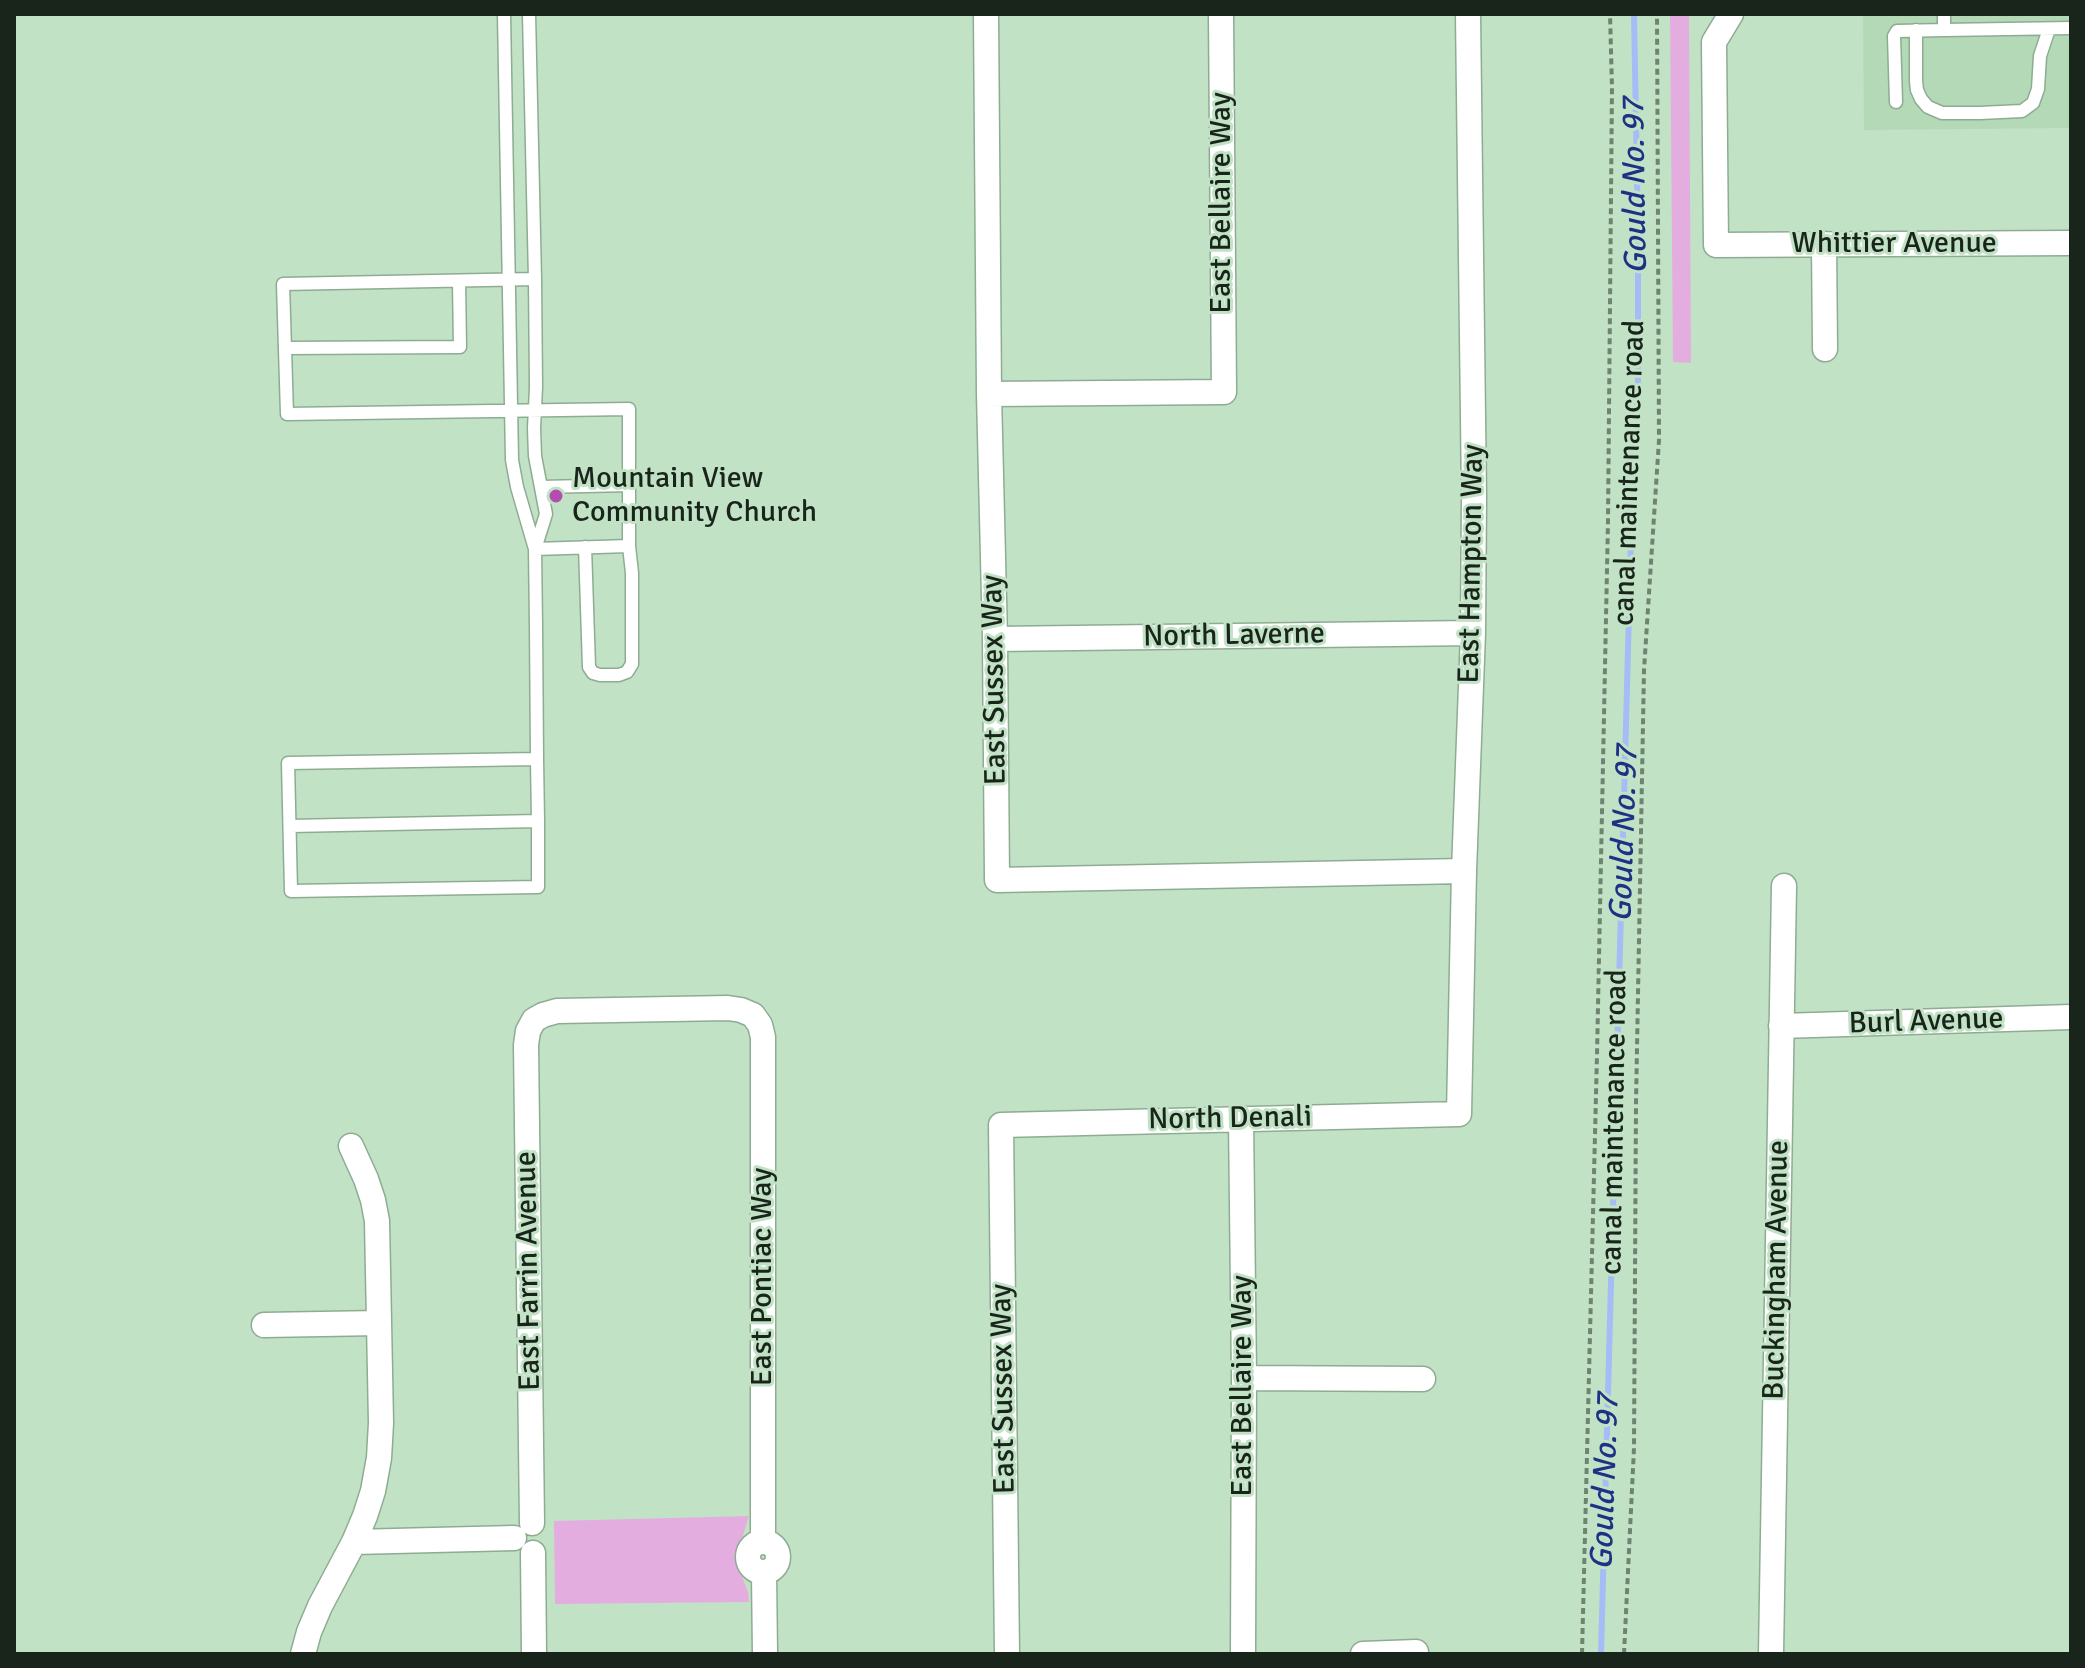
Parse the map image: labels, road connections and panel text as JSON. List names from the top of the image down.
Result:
{
  "streets": {
    "street": [
      "East Bellaire Way",
      "Whittier Avenue",
      "East Hampton Way",
      "North Laverne",
      "East Sussex Way",
      "Burl Avenue",
      "North Denali",
      "Buckingham Avenue",
      "East Farrin Avenue",
      "East Pontiac Way"
    ],
    "path": ["canal maintenance road"]
  },
  "crossings": [
    ["East Bellaire Way", "East Sussex Way"],
    ["East Bellaire Way", "North Denali"],
    ["East Hampton Way", "North Laverne"],
    ["East Hampton Way", "East Sussex Way"],
    ["East Hampton Way", "North Denali"],
    ["North Laverne", "East Sussex Way"],
    ["East Sussex Way", "North Denali"],
    ["Burl Avenue", "Buckingham Avenue"],
    ["East Farrin Avenue", "East Pontiac Way"]
  ],
  "water": ["Gould No. 97"],
  "places": ["Mountain View Community Church"]
}
